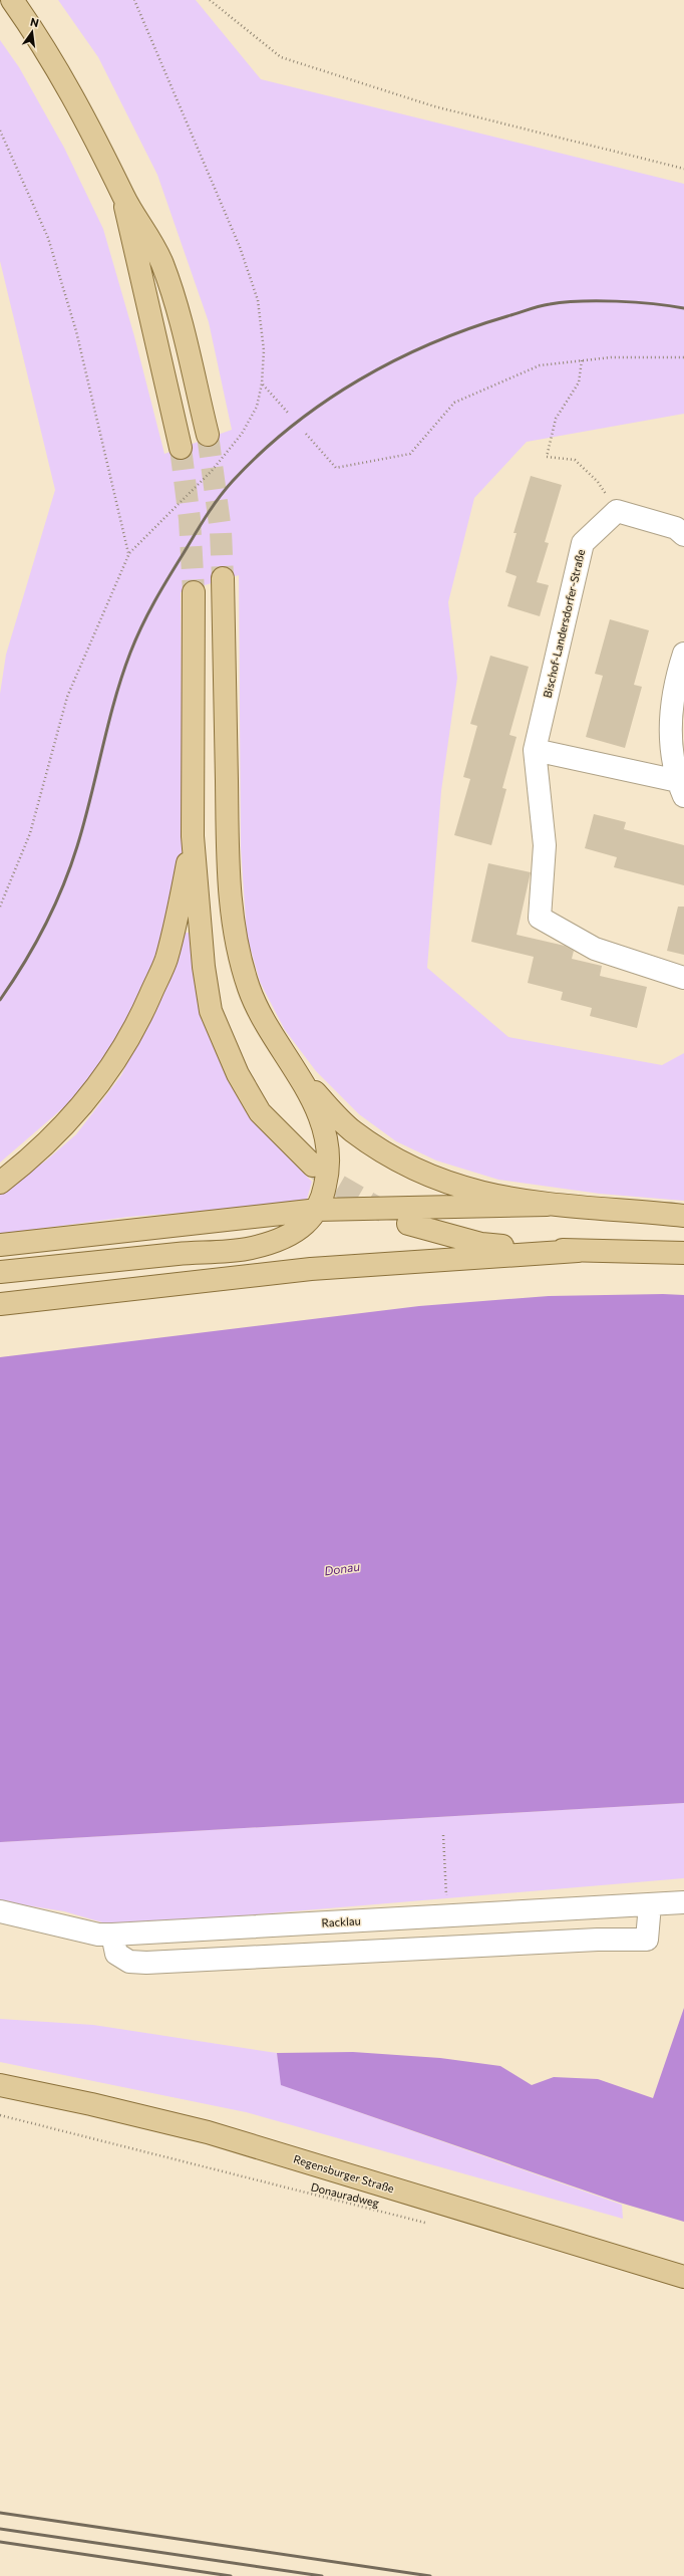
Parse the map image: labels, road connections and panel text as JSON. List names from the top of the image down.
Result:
{
  "streets": {
    "main road": ["Regensburger Straße"],
    "street": ["Bischof-Landersdorfer-Straße", "Racklau"],
    "path": ["Donauradweg"]
  },
  "water": ["Donau"],
  "north": "top"
}
